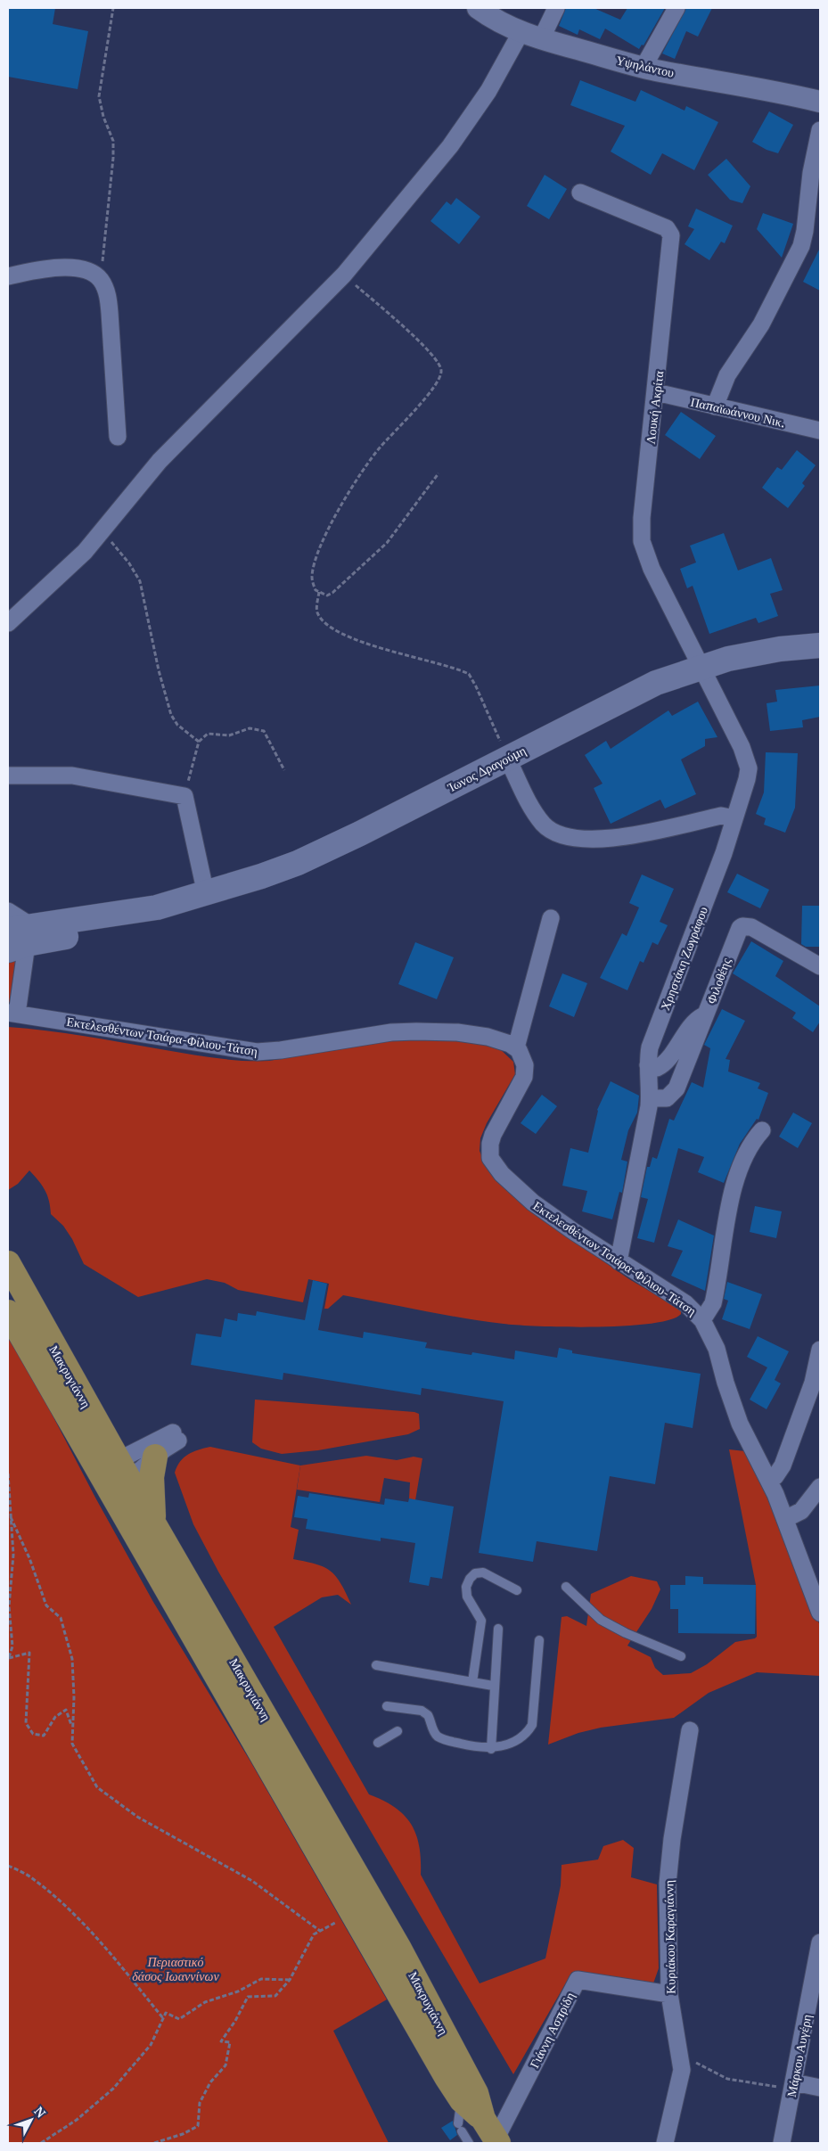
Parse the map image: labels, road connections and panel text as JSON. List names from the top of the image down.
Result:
{
  "streets": {
    "main road": ["Ίωνος Δραγούμη", "Μακρυγιάννη"],
    "street": [
      "Υψηλάντου",
      "Λουκή Ακρίτα",
      "Παπαϊωάννου Νικ.",
      "Χρηστάκη Ζωγράφου",
      "Φιλοθέης",
      "Εκτελεσθέντων Τσιάρα-Φίλιου-Τάτση",
      "Κυριάκου Καραγιάννη",
      "Γιάννη Ασπρίδη",
      "Μάρκου Αυγέρη"
    ]
  },
  "crossings": [
    ["Λουκή Ακρίτα", "Παπαϊωάννου Νικ."],
    ["Λουκή Ακρίτα", "Ίωνος Δραγούμη"],
    ["Λουκή Ακρίτα", "Χρηστάκη Ζωγράφου"],
    ["Ίωνος Δραγούμη", "Χρηστάκη Ζωγράφου"],
    ["Χρηστάκη Ζωγράφου", "Φιλοθέης"],
    ["Χρηστάκη Ζωγράφου", "Εκτελεσθέντων Τσιάρα-Φίλιου-Τάτση"],
    ["Μακρυγιάννη", "Γιάννη Ασπρίδη"],
    ["Κυριάκου Καραγιάννη", "Γιάννη Ασπρίδη"]
  ],
  "parks": ["Περιαστικό δάσος Ιωαννίνων"],
  "north": "top right"
}
